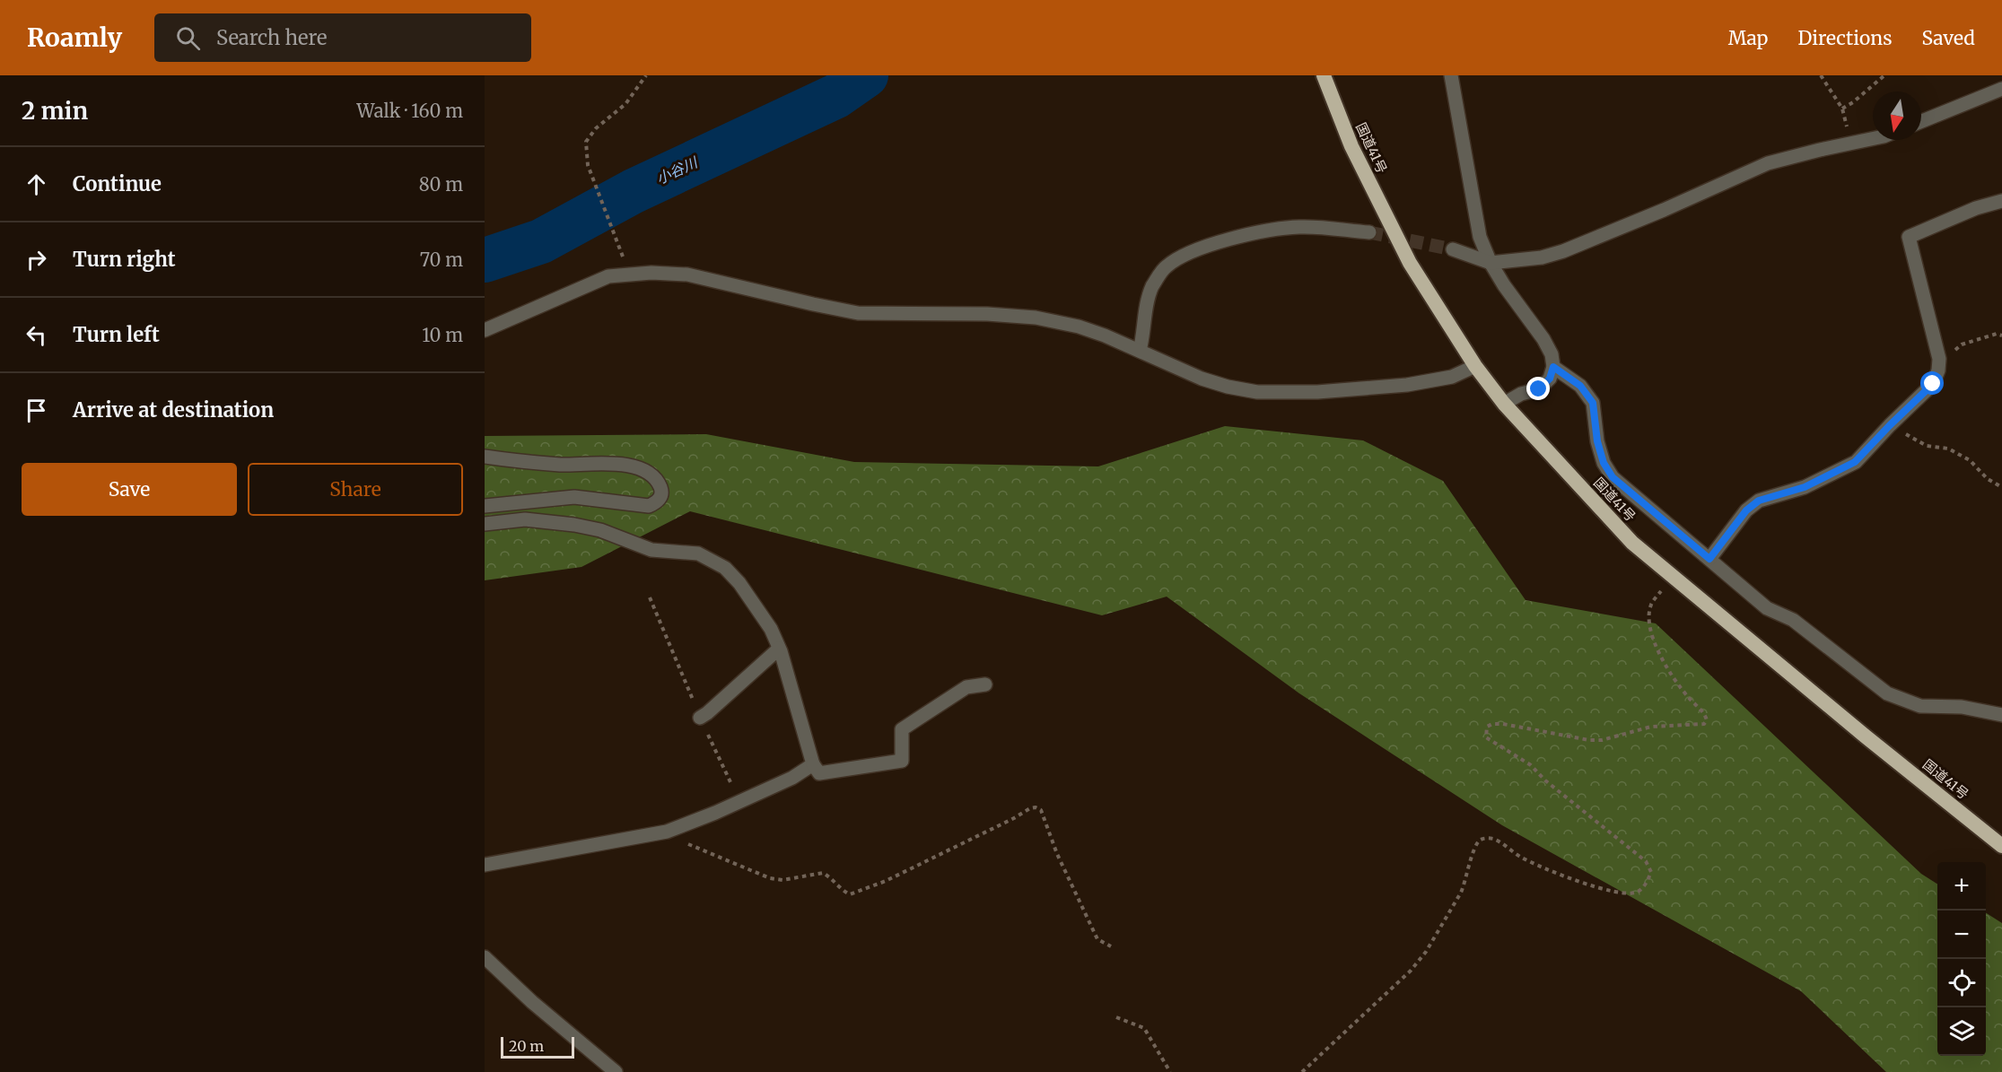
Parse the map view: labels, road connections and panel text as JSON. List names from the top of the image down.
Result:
{
  "streets": {
    "highway": ["国道41号"]
  },
  "water": ["小谷川"],
  "scale_bar": "20 m",
  "north": "bottom",
  "page": {
    "header": "Roamly",
    "search": "Search here",
    "nav": ["Map", "Directions", "Saved"],
    "heading": ["2 min", "Walk · 160 m"],
    "list": [
      ["Continue", "80 m"],
      ["Turn right", "70 m"],
      ["Turn left", "10 m"],
      "Arrive at destination"
    ],
    "buttons": ["Save", "Share"],
    "map_buttons": ["+", "−"],
    "scale": "20 m"
  }
}
